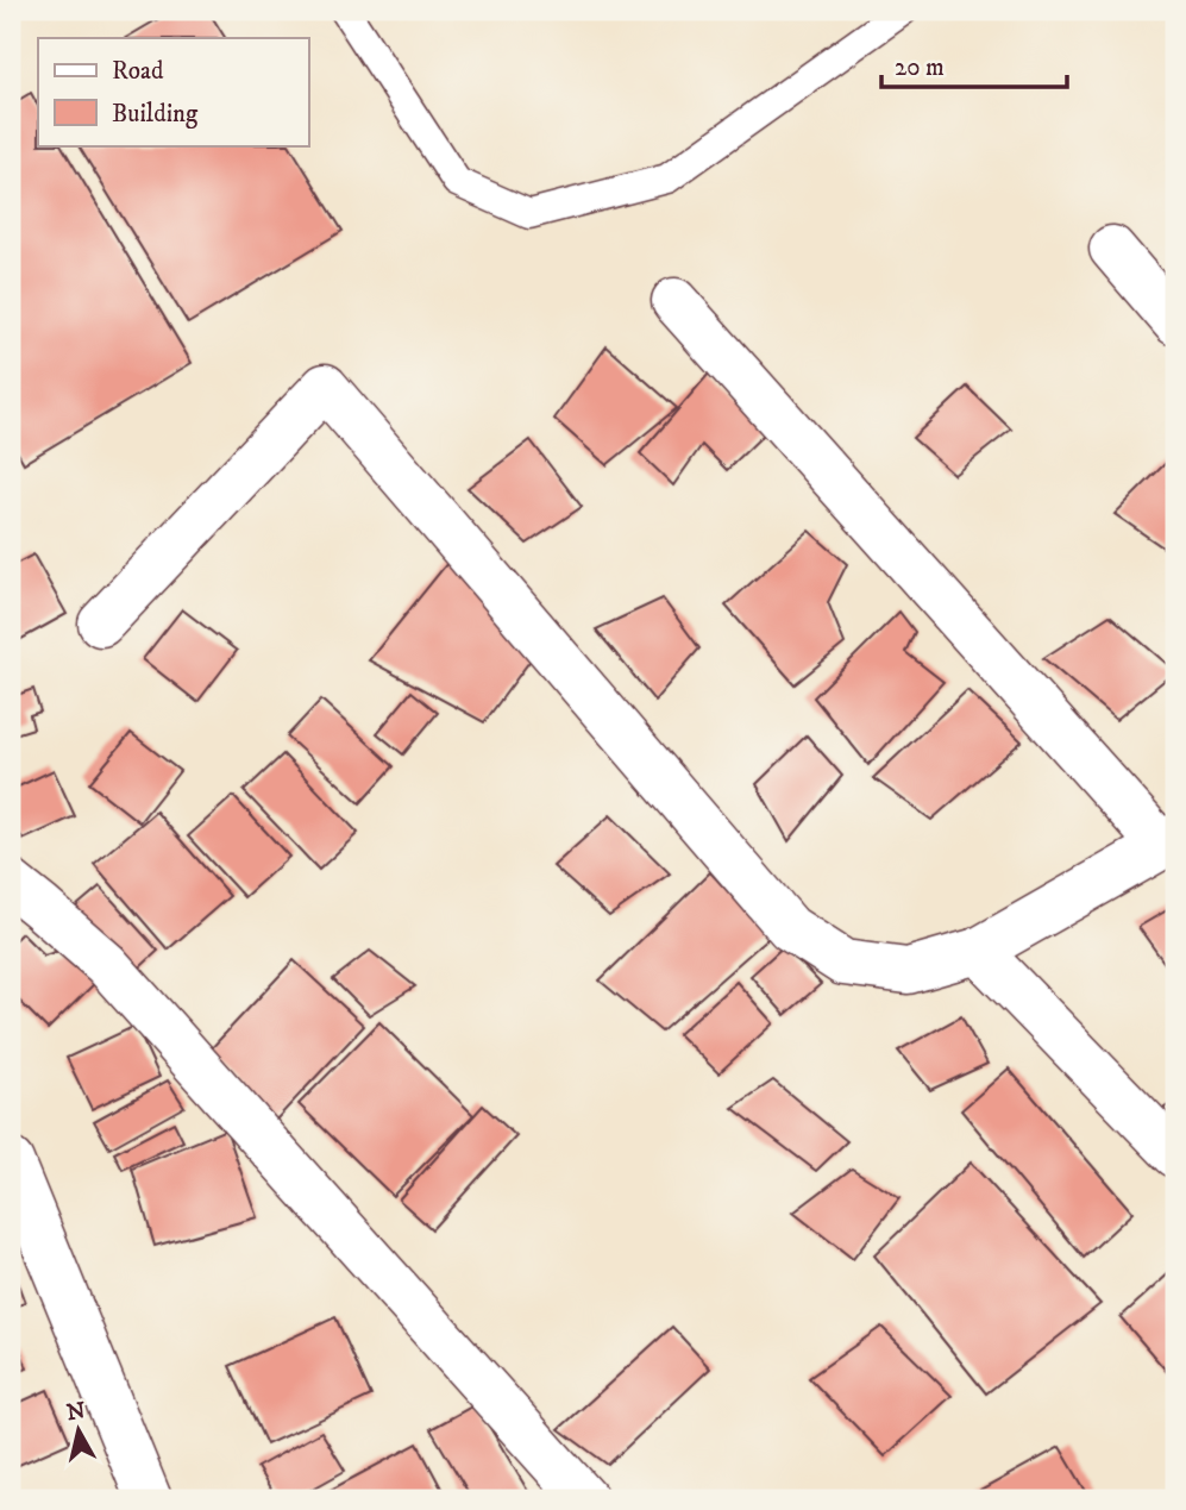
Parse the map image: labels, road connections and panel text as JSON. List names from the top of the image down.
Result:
{
  "legend": ["Road", "Building"],
  "scale_bar": "20 m",
  "north": "top"
}
